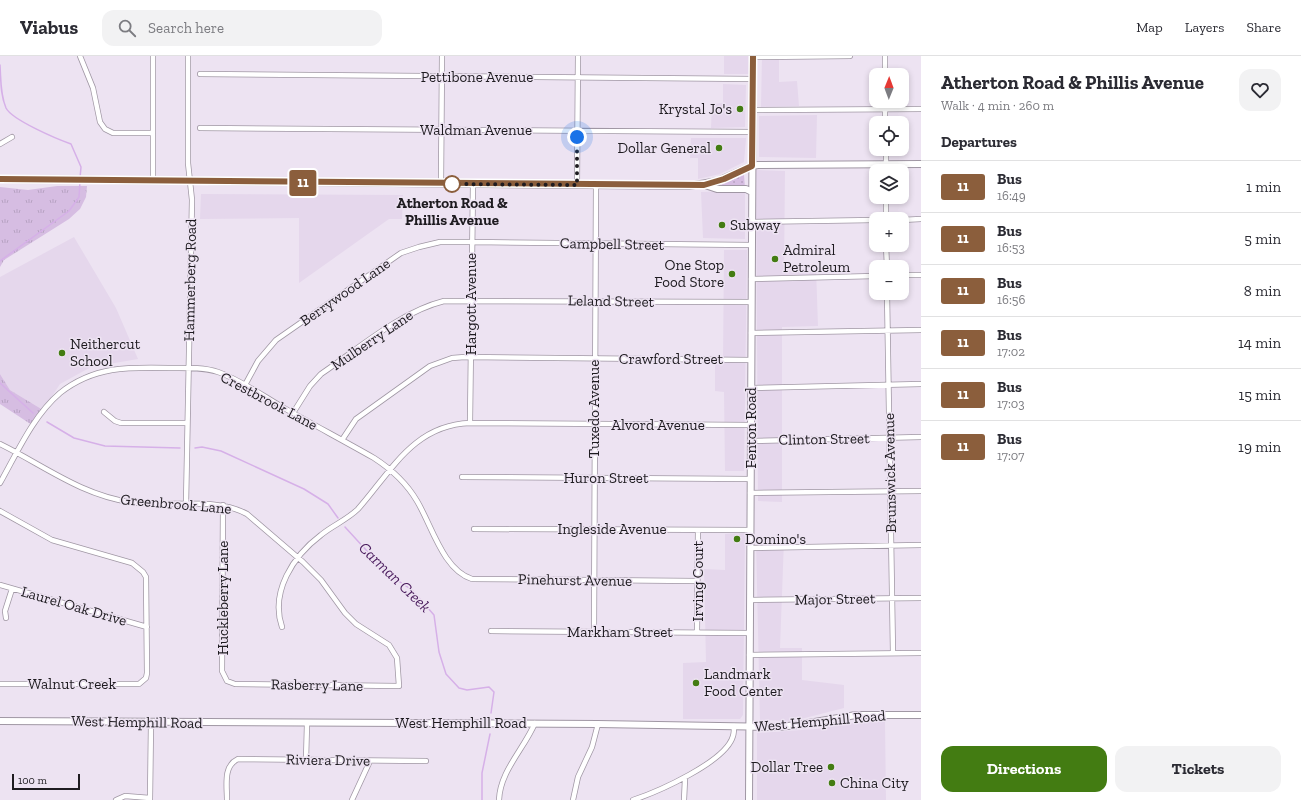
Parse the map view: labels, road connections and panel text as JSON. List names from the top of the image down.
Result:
{
  "streets": {
    "street": [
      "Pettibone Avenue",
      "Waldman Avenue",
      "Campbell Street",
      "Hammerberg Road",
      "Berrywood Lane",
      "Leland Street",
      "Hargott Avenue",
      "Mulberry Lane",
      "Crawford Street",
      "Crestbrook Lane",
      "Tuxedo Avenue",
      "Alvord Avenue",
      "Fenton Road",
      "Clinton Street",
      "Brunswick Avenue",
      "Huron Street",
      "Greenbrook Lane",
      "Ingleside Avenue",
      "Pinehurst Avenue",
      "Irving Court",
      "Huckleberry Lane",
      "Major Street",
      "Laurel Oak Drive",
      "Markham Street",
      "Walnut Creek",
      "Rasberry Lane",
      "West Hemphill Road",
      "Riviera Drive"
    ]
  },
  "crossings": [
    ["Pettibone Avenue", "Fenton Road"],
    ["Waldman Avenue", "Fenton Road"],
    ["Campbell Street", "Berrywood Lane"],
    ["Campbell Street", "Hargott Avenue"],
    ["Campbell Street", "Tuxedo Avenue"],
    ["Campbell Street", "Fenton Road"],
    ["Hammerberg Road", "Crestbrook Lane"],
    ["Hammerberg Road", "Greenbrook Lane"],
    ["Berrywood Lane", "Hargott Avenue"],
    ["Berrywood Lane", "Crestbrook Lane"],
    ["Leland Street", "Hargott Avenue"],
    ["Leland Street", "Mulberry Lane"],
    ["Leland Street", "Tuxedo Avenue"],
    ["Leland Street", "Fenton Road"],
    ["Hargott Avenue", "Mulberry Lane"],
    ["Hargott Avenue", "Crawford Street"],
    ["Hargott Avenue", "Alvord Avenue"],
    ["Mulberry Lane", "Crestbrook Lane"],
    ["Crawford Street", "Crestbrook Lane"],
    ["Crawford Street", "Tuxedo Avenue"],
    ["Crawford Street", "Fenton Road"],
    ["Crestbrook Lane", "Alvord Avenue"],
    ["Crestbrook Lane", "Greenbrook Lane"],
    ["Crestbrook Lane", "Pinehurst Avenue"],
    ["Tuxedo Avenue", "Alvord Avenue"],
    ["Tuxedo Avenue", "Huron Street"],
    ["Tuxedo Avenue", "Ingleside Avenue"],
    ["Tuxedo Avenue", "Pinehurst Avenue"],
    ["Tuxedo Avenue", "Markham Street"],
    ["Alvord Avenue", "Fenton Road"],
    ["Alvord Avenue", "Greenbrook Lane"],
    ["Fenton Road", "Clinton Street"],
    ["Fenton Road", "Huron Street"],
    ["Fenton Road", "Ingleside Avenue"],
    ["Fenton Road", "Major Street"],
    ["Fenton Road", "Markham Street"],
    ["Fenton Road", "West Hemphill Road"],
    ["Clinton Street", "Brunswick Avenue"],
    ["Brunswick Avenue", "Major Street"],
    ["Greenbrook Lane", "Huckleberry Lane"],
    ["Greenbrook Lane", "Rasberry Lane"],
    ["Ingleside Avenue", "Irving Court"],
    ["Pinehurst Avenue", "Irving Court"],
    ["Irving Court", "Markham Street"],
    ["Huckleberry Lane", "Rasberry Lane"],
    ["Laurel Oak Drive", "Walnut Creek"]
  ],
  "water": ["Carman Creek"],
  "places": [
    "Krystal Jo's",
    "Dollar General",
    "Atherton Road & Phillis Avenue",
    "Subway",
    "Admiral Petroleum",
    "One Stop Food Store",
    "Neithercut School",
    "Domino's",
    "Landmark Food Center",
    "Dollar Tree",
    "China City"
  ],
  "lines": ["bus line 11"],
  "scale_bar": "100 m",
  "north": "top",
  "page": {
    "header": "Viabus",
    "search": "Search here",
    "nav": ["Map", "Layers", "Share"],
    "on_map": "11",
    "heading": [
      ["Atherton Road & Phillis Avenue", "Walk · 4 min · 260 m"],
      "Departures"
    ],
    "map_buttons": ["+", "−"],
    "list": [
      {
        "mark": "11",
        "name": "Bus",
        "note": "16:49",
        "value": "1 min"
      },
      {
        "mark": "11",
        "name": "Bus",
        "note": "16:53",
        "value": "5 min"
      },
      {
        "mark": "11",
        "name": "Bus",
        "note": "16:56",
        "value": "8 min"
      },
      {
        "mark": "11",
        "name": "Bus",
        "note": "17:02",
        "value": "14 min"
      },
      {
        "mark": "11",
        "name": "Bus",
        "note": "17:03",
        "value": "15 min"
      },
      {
        "mark": "11",
        "name": "Bus",
        "note": "17:07",
        "value": "19 min"
      }
    ],
    "buttons": ["Directions", "Tickets"],
    "scale": "100 m"
  }
}
